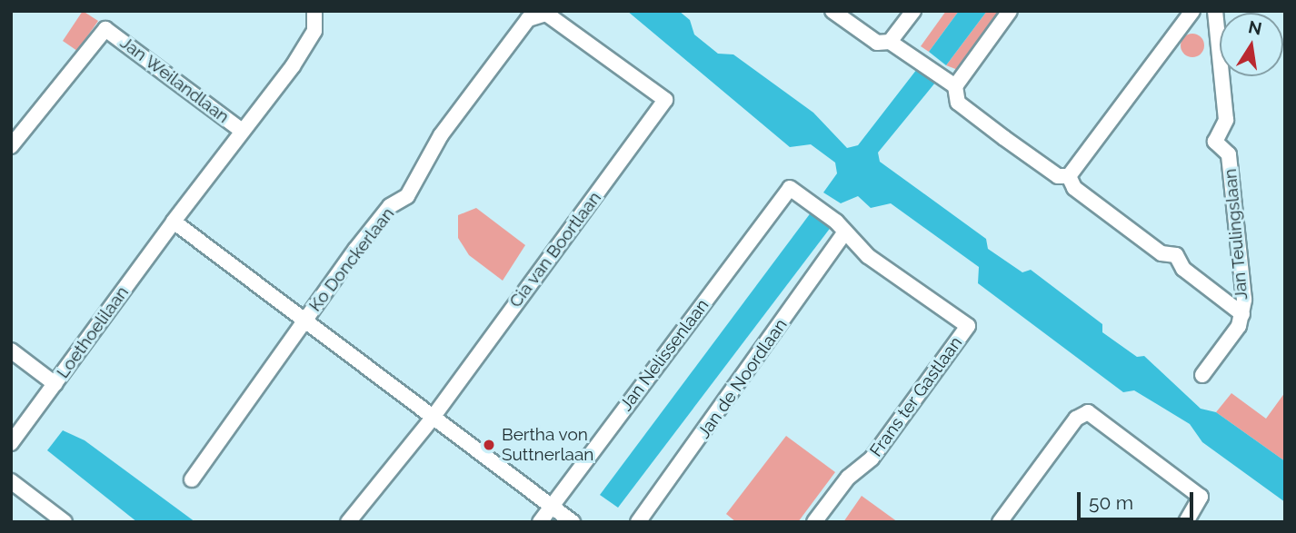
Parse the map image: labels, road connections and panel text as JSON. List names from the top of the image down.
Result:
{
  "streets": {
    "street": [
      "Jan Weilandlaan",
      "Jan Teulingslaan",
      "Cia van Boortlaan",
      "Ko Donckerlaan",
      "Loethoelilaan",
      "Jan Nelissenlaan",
      "Jan de Noordlaan",
      "Frans ter Gastlaan"
    ]
  },
  "crossings": [
    ["Cia van Boortlaan", "Ko Donckerlaan"],
    ["Jan Nelissenlaan", "Frans ter Gastlaan"],
    ["Jan de Noordlaan", "Frans ter Gastlaan"]
  ],
  "places": ["Bertha von Suttnerlaan"],
  "scale_bar": "50 m",
  "north": "top"
}
